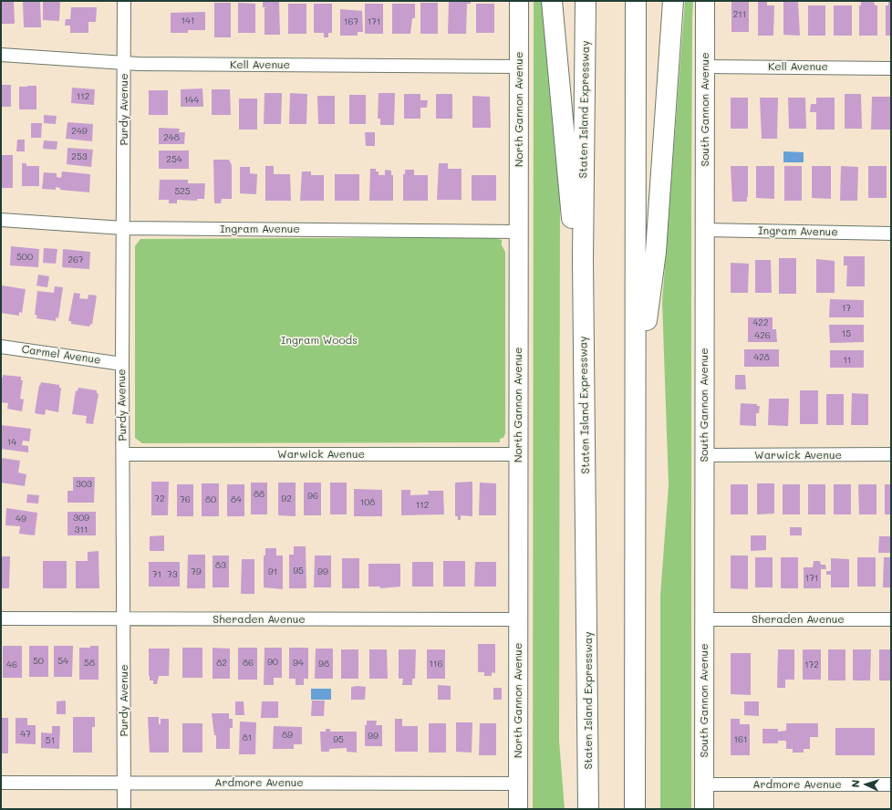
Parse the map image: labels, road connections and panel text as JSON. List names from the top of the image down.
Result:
{
  "streets": {
    "highway": ["Staten Island Expressway"],
    "main road": ["North Gannon Avenue", "South Gannon Avenue"],
    "street": [
      "Kell Avenue",
      "Purdy Avenue",
      "Ingram Avenue",
      "Carmel Avenue",
      "Warwick Avenue",
      "Sheraden Avenue",
      "Ardmore Avenue"
    ]
  },
  "crossings": [
    ["Kell Avenue", "Purdy Avenue"],
    ["Kell Avenue", "North Gannon Avenue"],
    ["Kell Avenue", "South Gannon Avenue"],
    ["Purdy Avenue", "Ingram Avenue"],
    ["Purdy Avenue", "Carmel Avenue"],
    ["Purdy Avenue", "Warwick Avenue"],
    ["Purdy Avenue", "Sheraden Avenue"],
    ["Purdy Avenue", "Ardmore Avenue"],
    ["North Gannon Avenue", "Ingram Avenue"],
    ["North Gannon Avenue", "Warwick Avenue"],
    ["North Gannon Avenue", "Sheraden Avenue"],
    ["North Gannon Avenue", "Ardmore Avenue"],
    ["South Gannon Avenue", "Ingram Avenue"],
    ["South Gannon Avenue", "Warwick Avenue"],
    ["South Gannon Avenue", "Sheraden Avenue"],
    ["South Gannon Avenue", "Ardmore Avenue"]
  ],
  "parks": ["Ingram Woods"],
  "house_numbers": [
    "211",
    "141",
    "167",
    "171",
    "112",
    "144",
    "249",
    "248",
    "253",
    "254",
    "525",
    "500",
    "267",
    "17",
    "422",
    "15",
    "426",
    "428",
    "11",
    "14",
    "303",
    "88",
    "96",
    "72",
    "92",
    "76",
    "80",
    "84",
    "108",
    "112",
    "309",
    "49",
    "311",
    "83",
    "95",
    "79",
    "91",
    "99",
    "71",
    "73",
    "171",
    "50",
    "54",
    "90",
    "58",
    "82",
    "86",
    "94",
    "98",
    "116",
    "46",
    "172",
    "47",
    "89",
    "99",
    "81",
    "95",
    "161",
    "51"
  ],
  "north": "left"
}
